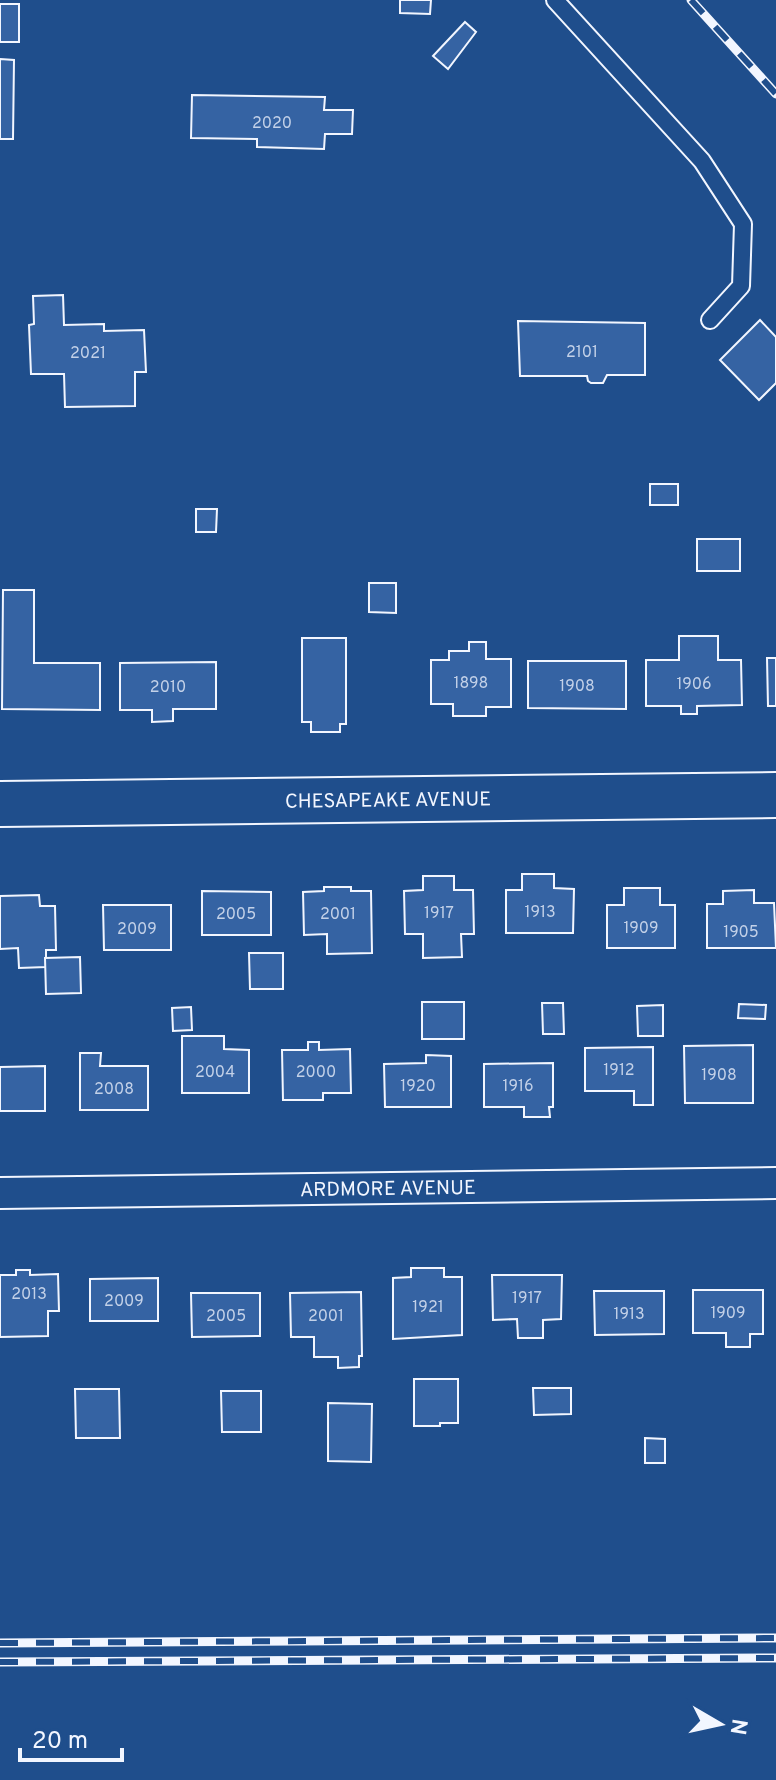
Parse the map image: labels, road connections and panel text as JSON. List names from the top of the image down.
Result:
{
  "streets": {
    "street": ["CHESAPEAKE AVENUE", "ARDMORE AVENUE"]
  },
  "house_numbers": [
    "2020",
    "2101",
    "2021",
    "1898",
    "1906",
    "1908",
    "2010",
    "1913",
    "1917",
    "2005",
    "2001",
    "1909",
    "2009",
    "1905",
    "1912",
    "2004",
    "2000",
    "1908",
    "1920",
    "1916",
    "2008",
    "2013",
    "1917",
    "2009",
    "1921",
    "1909",
    "1913",
    "2005",
    "2001"
  ],
  "scale_bar": "20 m",
  "north": "right"
}
